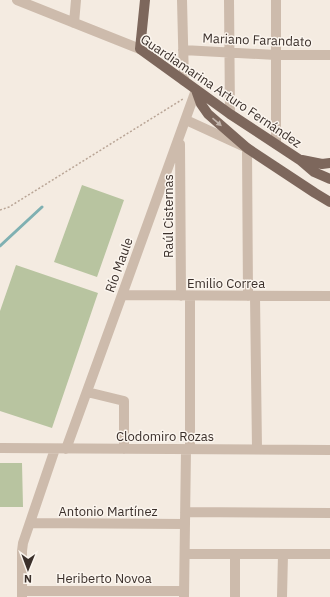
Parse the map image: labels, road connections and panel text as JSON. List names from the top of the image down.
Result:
{
  "streets": {
    "main road": ["Guardiamarina Arturo Fernández"],
    "street": [
      "Mariano Farandato",
      "Raúl Cisternas",
      "Río Maule",
      "Emilio Correa",
      "Clodomiro Rozas",
      "Antonio Martínez",
      "Heriberto Novoa"
    ]
  },
  "crossings": [
    ["Guardiamarina Arturo Fernández", "Río Maule"],
    ["Raúl Cisternas", "Río Maule"],
    ["Raúl Cisternas", "Emilio Correa"],
    ["Raúl Cisternas", "Clodomiro Rozas"],
    ["Raúl Cisternas", "Antonio Martínez"],
    ["Raúl Cisternas", "Heriberto Novoa"],
    ["Río Maule", "Emilio Correa"],
    ["Río Maule", "Clodomiro Rozas"]
  ],
  "north": "bottom"
}
